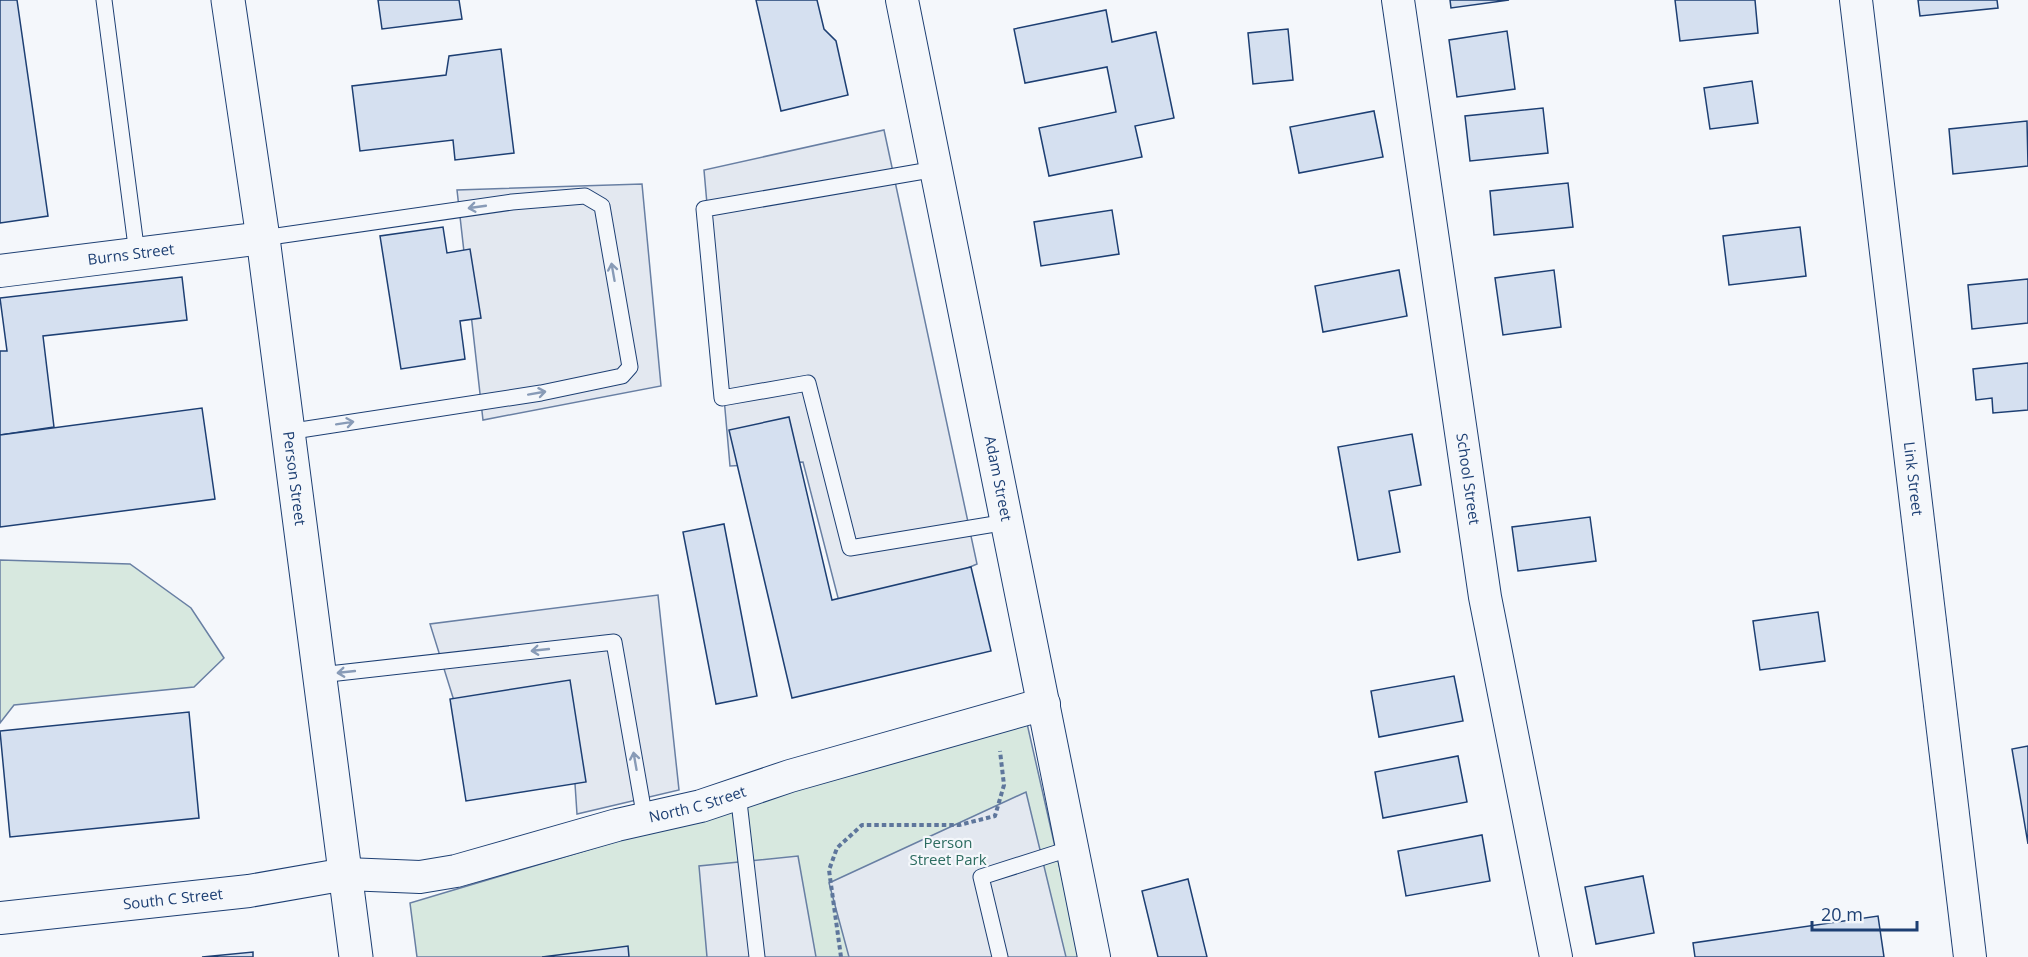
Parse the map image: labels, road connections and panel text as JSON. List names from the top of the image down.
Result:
{
  "streets": {
    "main road": ["Person Street"],
    "street": [
      "Burns Street",
      "Link Street",
      "Adam Street",
      "School Street",
      "North C Street",
      "South C Street"
    ]
  },
  "crossings": [
    ["Burns Street", "Person Street"],
    ["Person Street", "North C Street"],
    ["Person Street", "South C Street"],
    ["Adam Street", "North C Street"],
    ["North C Street", "South C Street"]
  ],
  "parks": ["Person Street Park"],
  "scale_bar": "20 m"
}
